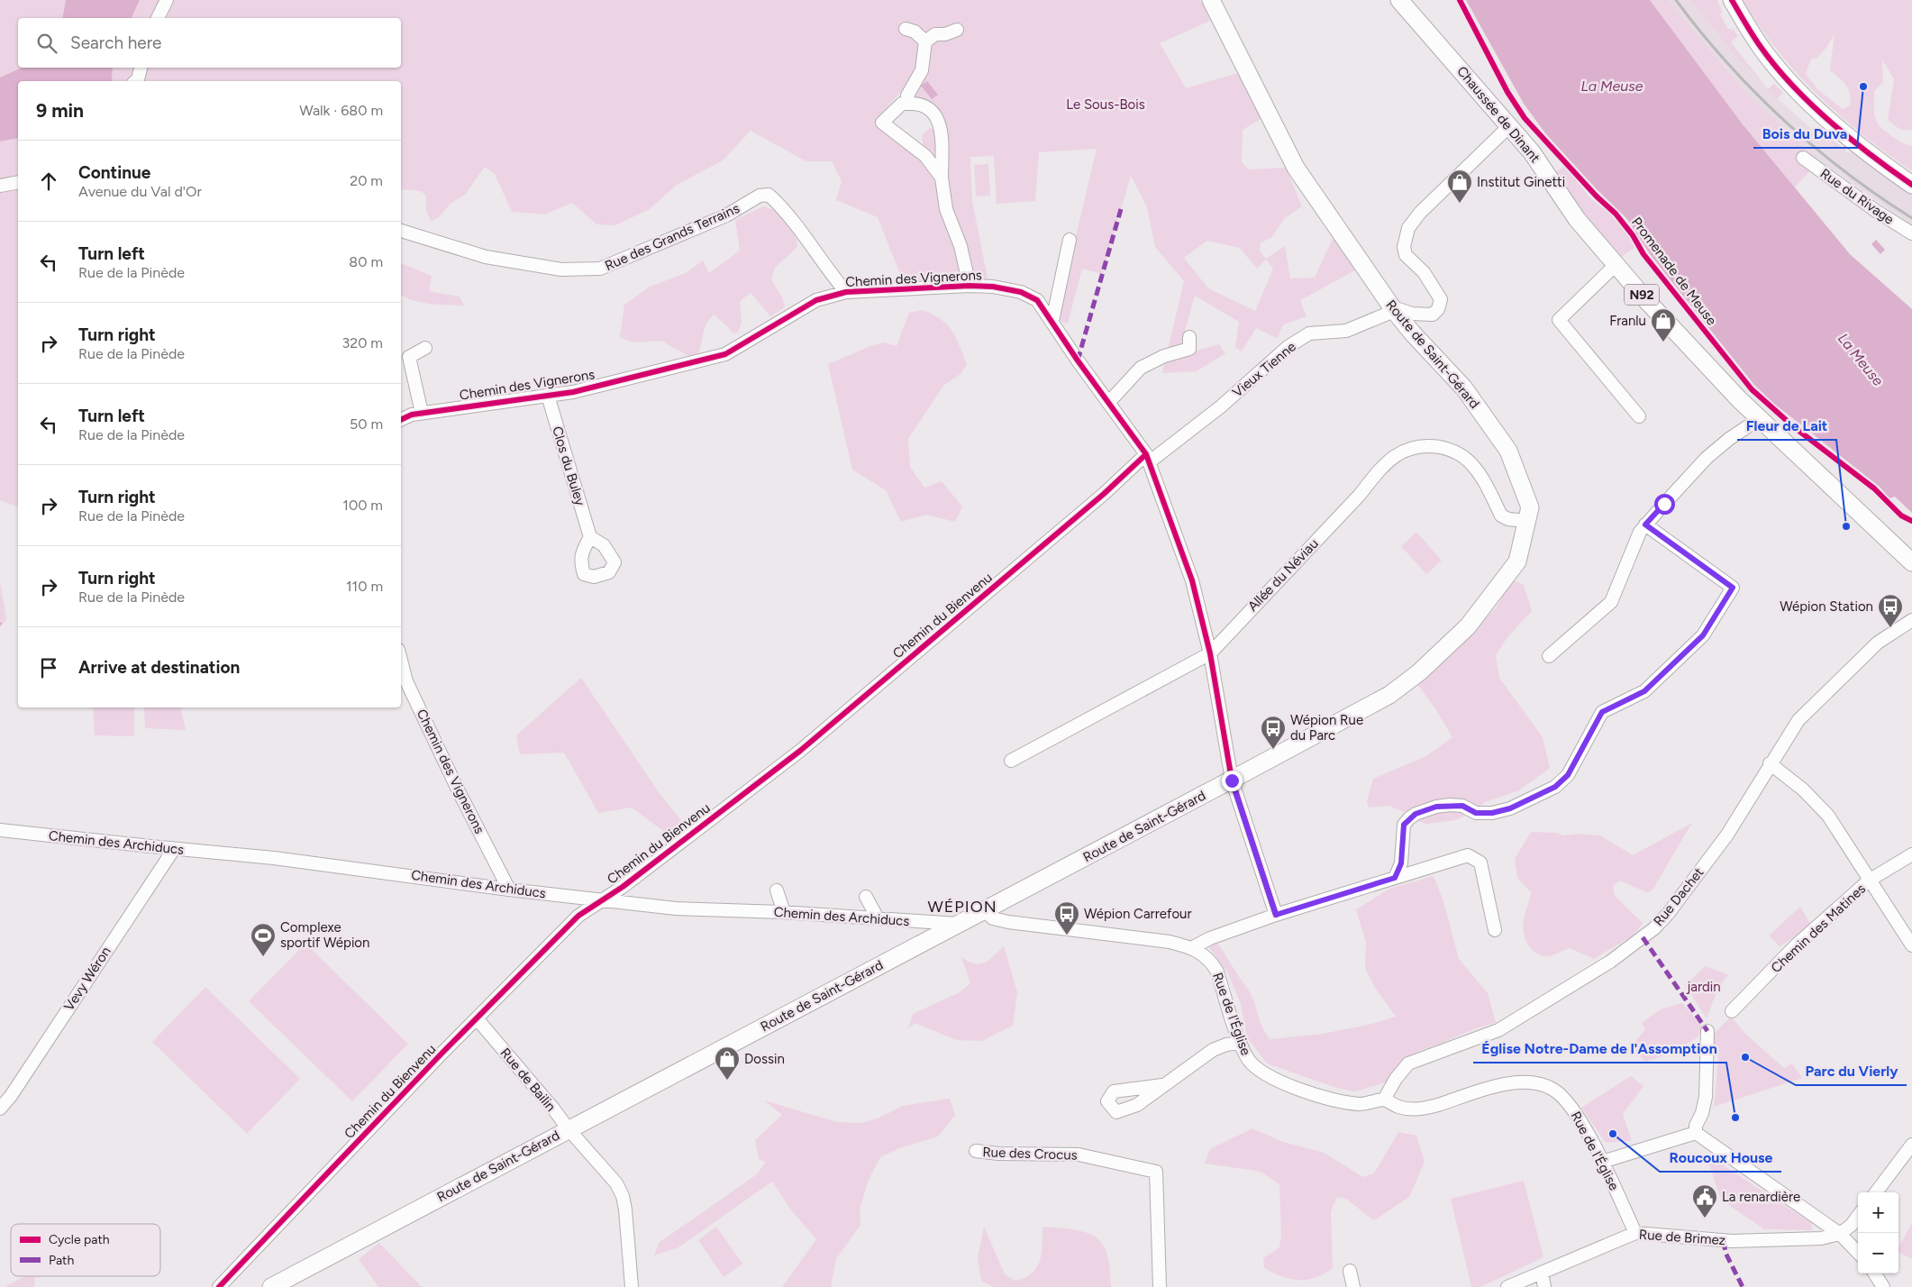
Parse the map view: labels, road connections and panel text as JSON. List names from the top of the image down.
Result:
{
  "streets": {
    "main road": ["Chaussée de Dinant", "N92", "Route de Saint-Gérard"],
    "street": [
      "Rue du Rivage",
      "Rue des Grands Terrains",
      "Chemin des Vignerons",
      "Vieux Tienne",
      "Clos du Buley",
      "Allée du Néviau",
      "Chemin du Bienvenu",
      "Chemin des Archiducs",
      "Rue Dachet",
      "Chemin des Matines",
      "Vevy Wéron",
      "Rue de l'Église",
      "Rue de Bailin",
      "Rue des Crocus",
      "Rue de Brimez"
    ],
    "cycle path": ["Promenade de Meuse"]
  },
  "crossings": [
    ["Rue des Grands Terrains", "Chemin des Vignerons"],
    ["Chemin des Vignerons", "Route de Saint-Gérard"],
    ["Chemin des Vignerons", "Vieux Tienne"],
    ["Chemin des Vignerons", "Clos du Buley"],
    ["Chemin des Vignerons", "Allée du Néviau"],
    ["Chemin des Vignerons", "Chemin du Bienvenu"],
    ["Chemin des Vignerons", "Chemin des Archiducs"],
    ["Route de Saint-Gérard", "Vieux Tienne"],
    ["Route de Saint-Gérard", "Allée du Néviau"],
    ["Route de Saint-Gérard", "Chemin des Archiducs"],
    ["Route de Saint-Gérard", "Rue de l'Église"],
    ["Route de Saint-Gérard", "Rue de Bailin"],
    ["Vieux Tienne", "Chemin du Bienvenu"],
    ["Chemin du Bienvenu", "Chemin des Archiducs"],
    ["Chemin du Bienvenu", "Rue de Bailin"],
    ["Chemin des Archiducs", "Vevy Wéron"],
    ["Rue Dachet", "Rue de l'Église"],
    ["Rue de l'Église", "Rue de Brimez"]
  ],
  "districts": ["WÉPION"],
  "water": ["La Meuse"],
  "parks": ["Le Sous-Bois", "jardin"],
  "places": {
    "other": [
      "Bois du Duva",
      "Fleur de Lait",
      "Parc du Vierly",
      "Église Notre-Dame de l'Assomption",
      "Roucoux House"
    ],
    "shop": ["Institut Ginetti", "Franlu", "Dossin"],
    "bus stop": ["Wépion Station", "Wépion Rue du Parc", "Wépion Carrefour"],
    "sports": ["Complexe sportif Wépion"],
    "public building": ["La renardière"]
  },
  "legend": ["Cycle path", "Path"],
  "page": {
    "search": "Search here",
    "heading": ["9 min", "Walk · 680 m"],
    "list": [
      ["Continue", "Avenue du Val d'Or", "20 m"],
      ["Turn left", "Rue de la Pinède", "80 m"],
      ["Turn right", "Rue de la Pinède", "320 m"],
      ["Turn left", "Rue de la Pinède", "50 m"],
      ["Turn right", "Rue de la Pinède", "100 m"],
      ["Turn right", "Rue de la Pinède", "110 m"],
      "Arrive at destination"
    ],
    "map_buttons": ["+", "−"]
  }
}
